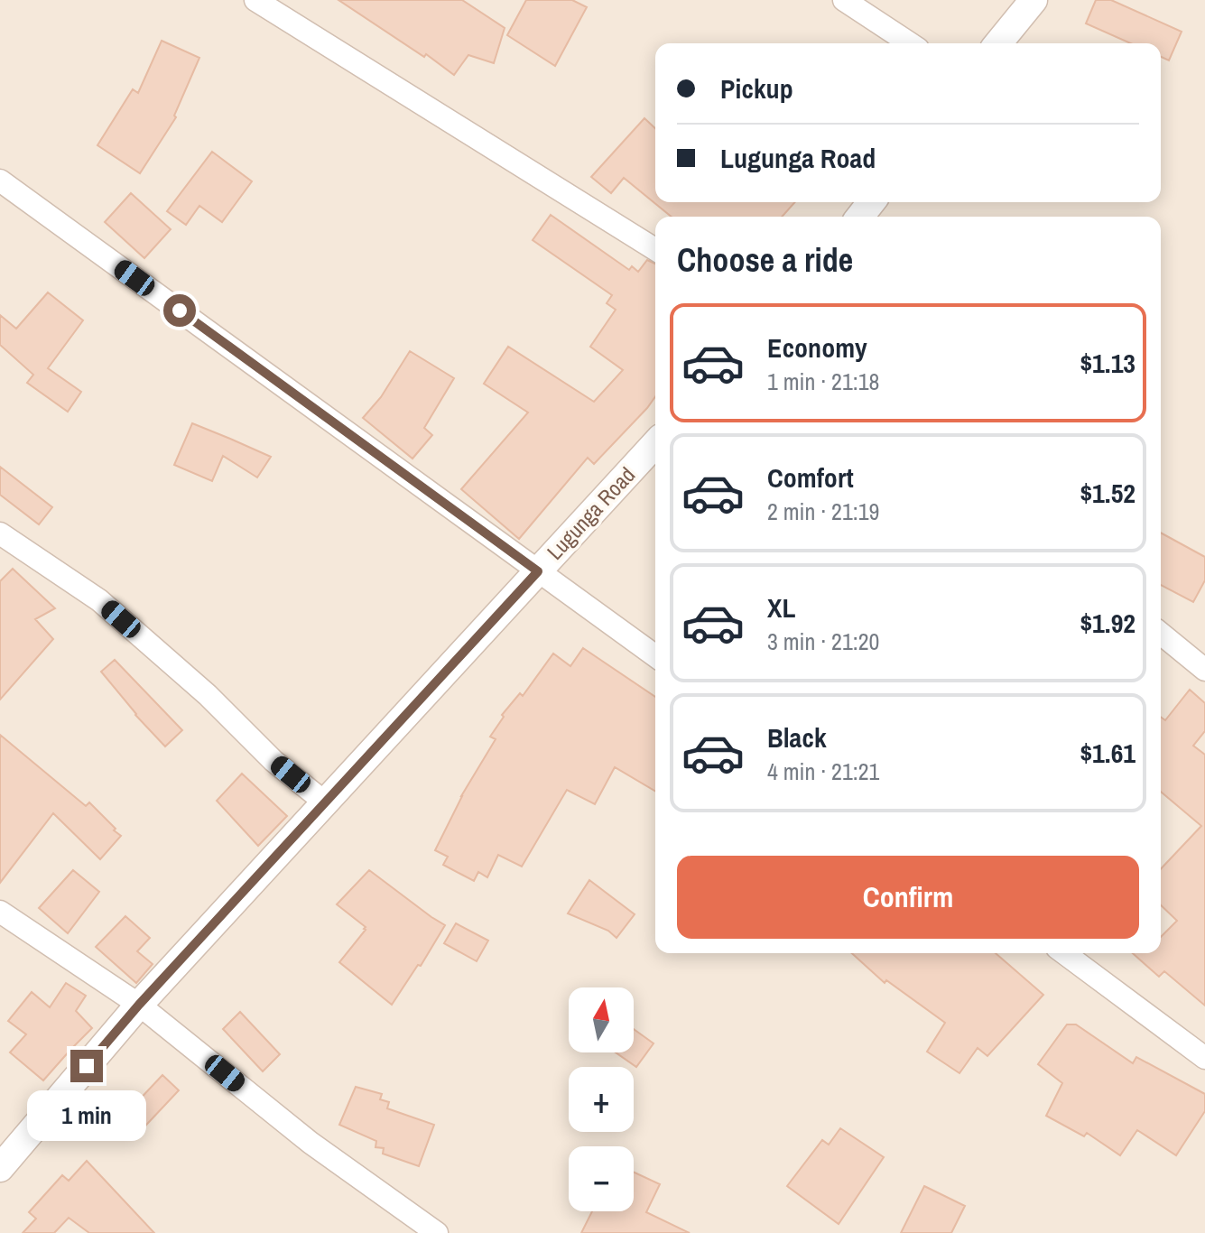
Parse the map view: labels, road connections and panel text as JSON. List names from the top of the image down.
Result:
{
  "streets": {
    "street": ["Lugunga Road"]
  },
  "north": "top",
  "page": {
    "banner": ["Pickup", "Lugunga Road"],
    "heading": "Choose a ride",
    "list": [
      {
        "name": "Economy",
        "note": "1 min · 21:18",
        "value": "$1.13"
      },
      {
        "name": "Comfort",
        "note": "2 min · 21:19",
        "value": "$1.52"
      },
      {
        "name": "XL",
        "note": "3 min · 21:20",
        "value": "$1.92"
      },
      {
        "name": "Black",
        "note": "4 min · 21:21",
        "value": "$1.61"
      }
    ],
    "buttons": "Confirm",
    "map_buttons": ["+", "−"],
    "bubble": "1 min"
  }
}
